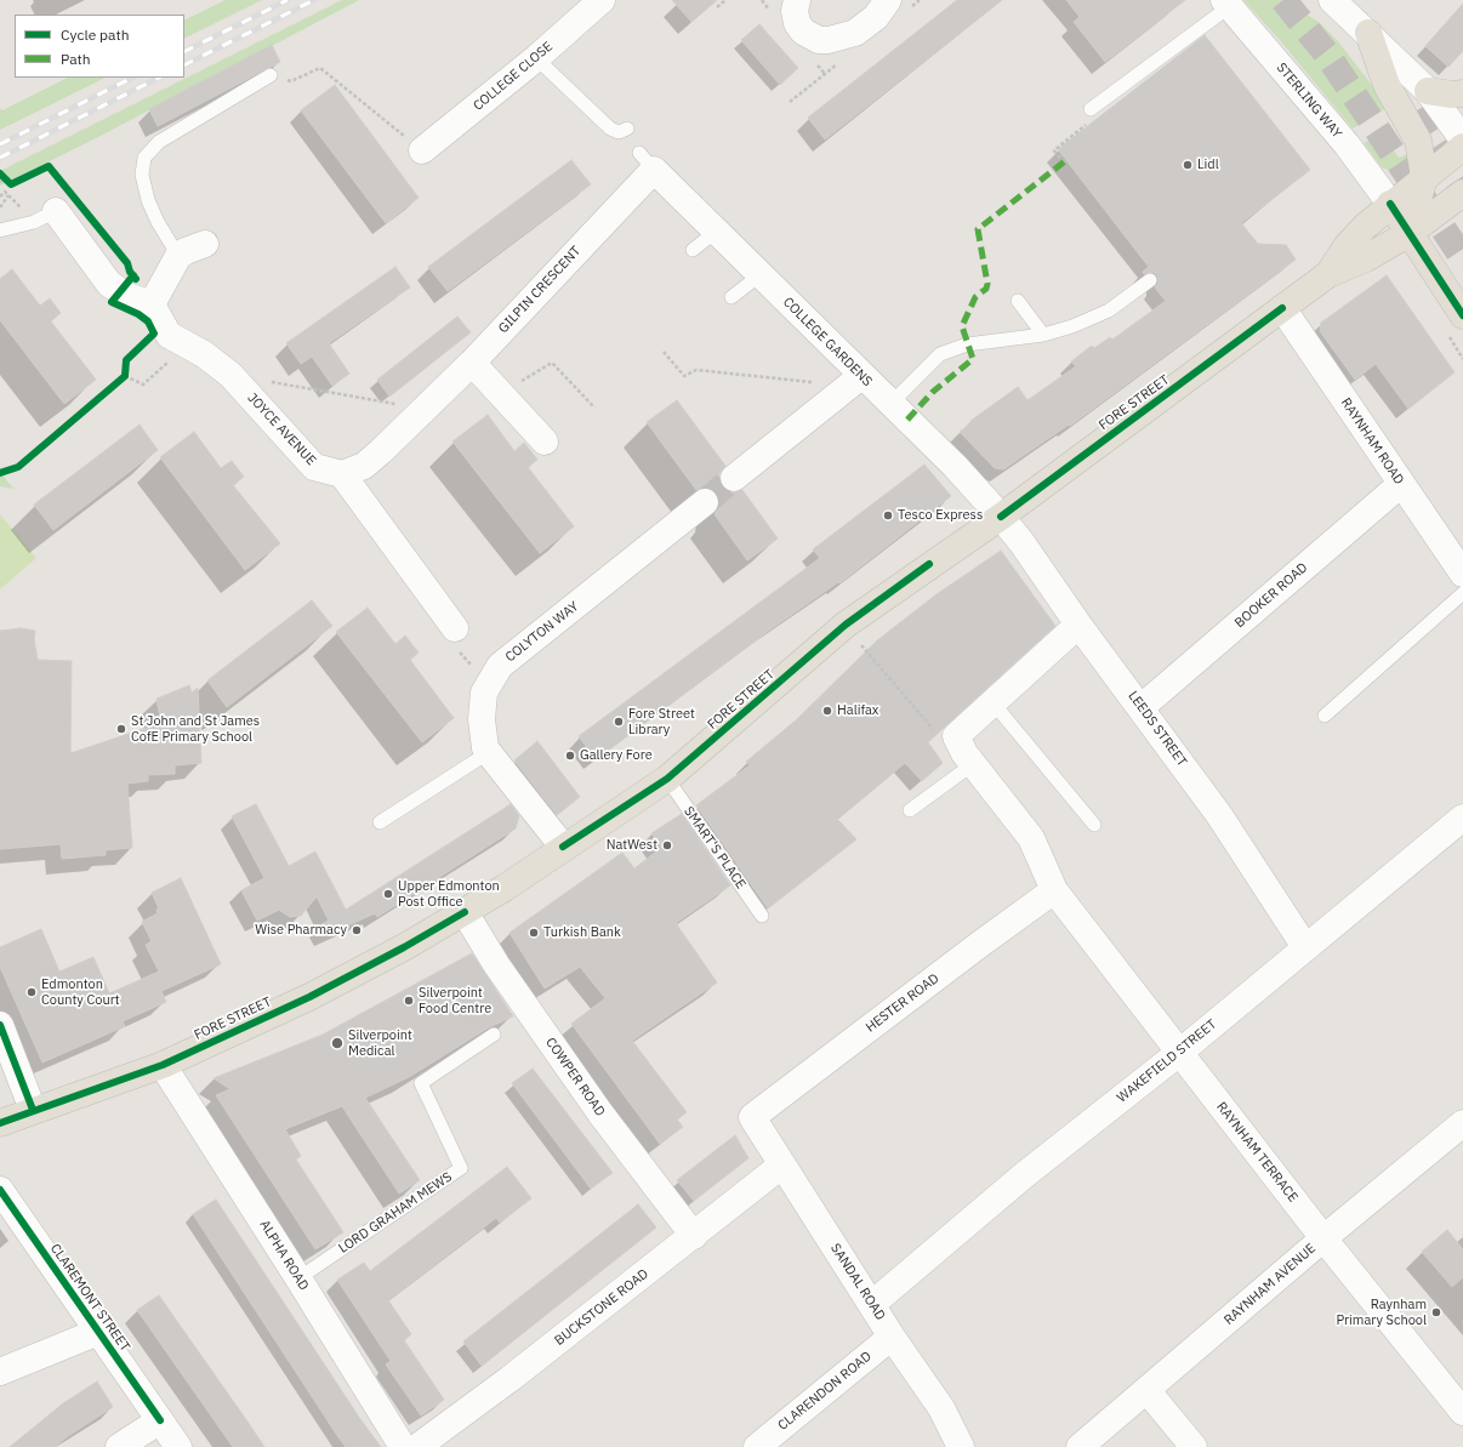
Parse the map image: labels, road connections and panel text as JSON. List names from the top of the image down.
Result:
{
  "streets": {
    "main road": ["FORE STREET"],
    "street": [
      "COLLEGE CLOSE",
      "STERLING WAY",
      "GILPIN CRESCENT",
      "COLLEGE GARDENS",
      "JOYCE AVENUE",
      "RAYNHAM ROAD",
      "BOOKER ROAD",
      "COLYTON WAY",
      "LEEDS STREET",
      "HESTER ROAD",
      "WAKEFIELD STREET",
      "COWPER ROAD",
      "RAYNHAM TERRACE",
      "ALPHA ROAD",
      "SANDAL ROAD",
      "RAYNHAM AVENUE",
      "CLAREMONT STREET",
      "BUCKSTONE ROAD",
      "CLARENDON ROAD"
    ],
    "lane": ["SMART'S PLACE", "LORD GRAHAM MEWS"]
  },
  "crossings": [
    ["STERLING WAY", "FORE STREET"],
    ["GILPIN CRESCENT", "COLLEGE GARDENS"],
    ["COLLEGE GARDENS", "FORE STREET"],
    ["COLLEGE GARDENS", "LEEDS STREET"],
    ["FORE STREET", "RAYNHAM ROAD"],
    ["FORE STREET", "LEEDS STREET"],
    ["FORE STREET", "SMART'S PLACE"],
    ["FORE STREET", "COWPER ROAD"],
    ["FORE STREET", "ALPHA ROAD"],
    ["RAYNHAM ROAD", "BOOKER ROAD"],
    ["BOOKER ROAD", "LEEDS STREET"],
    ["LEEDS STREET", "WAKEFIELD STREET"],
    ["HESTER ROAD", "RAYNHAM TERRACE"],
    ["HESTER ROAD", "SANDAL ROAD"],
    ["WAKEFIELD STREET", "RAYNHAM TERRACE"],
    ["WAKEFIELD STREET", "SANDAL ROAD"],
    ["COWPER ROAD", "BUCKSTONE ROAD"],
    ["RAYNHAM TERRACE", "RAYNHAM AVENUE"],
    ["LORD GRAHAM MEWS", "ALPHA ROAD"],
    ["SANDAL ROAD", "BUCKSTONE ROAD"],
    ["SANDAL ROAD", "CLARENDON ROAD"]
  ],
  "places": [
    "Lidl",
    "Tesco Express",
    "Halifax",
    "Fore Street Library",
    "St John and St James CofE Primary School",
    "Gallery Fore",
    "NatWest",
    "Upper Edmonton Post Office",
    "Wise Pharmacy",
    "Turkish Bank",
    "Edmonton County Court",
    "Silverpoint Food Centre",
    "Silverpoint Medical",
    "Raynham Primary School"
  ],
  "legend": ["Cycle path", "Path"]
}
